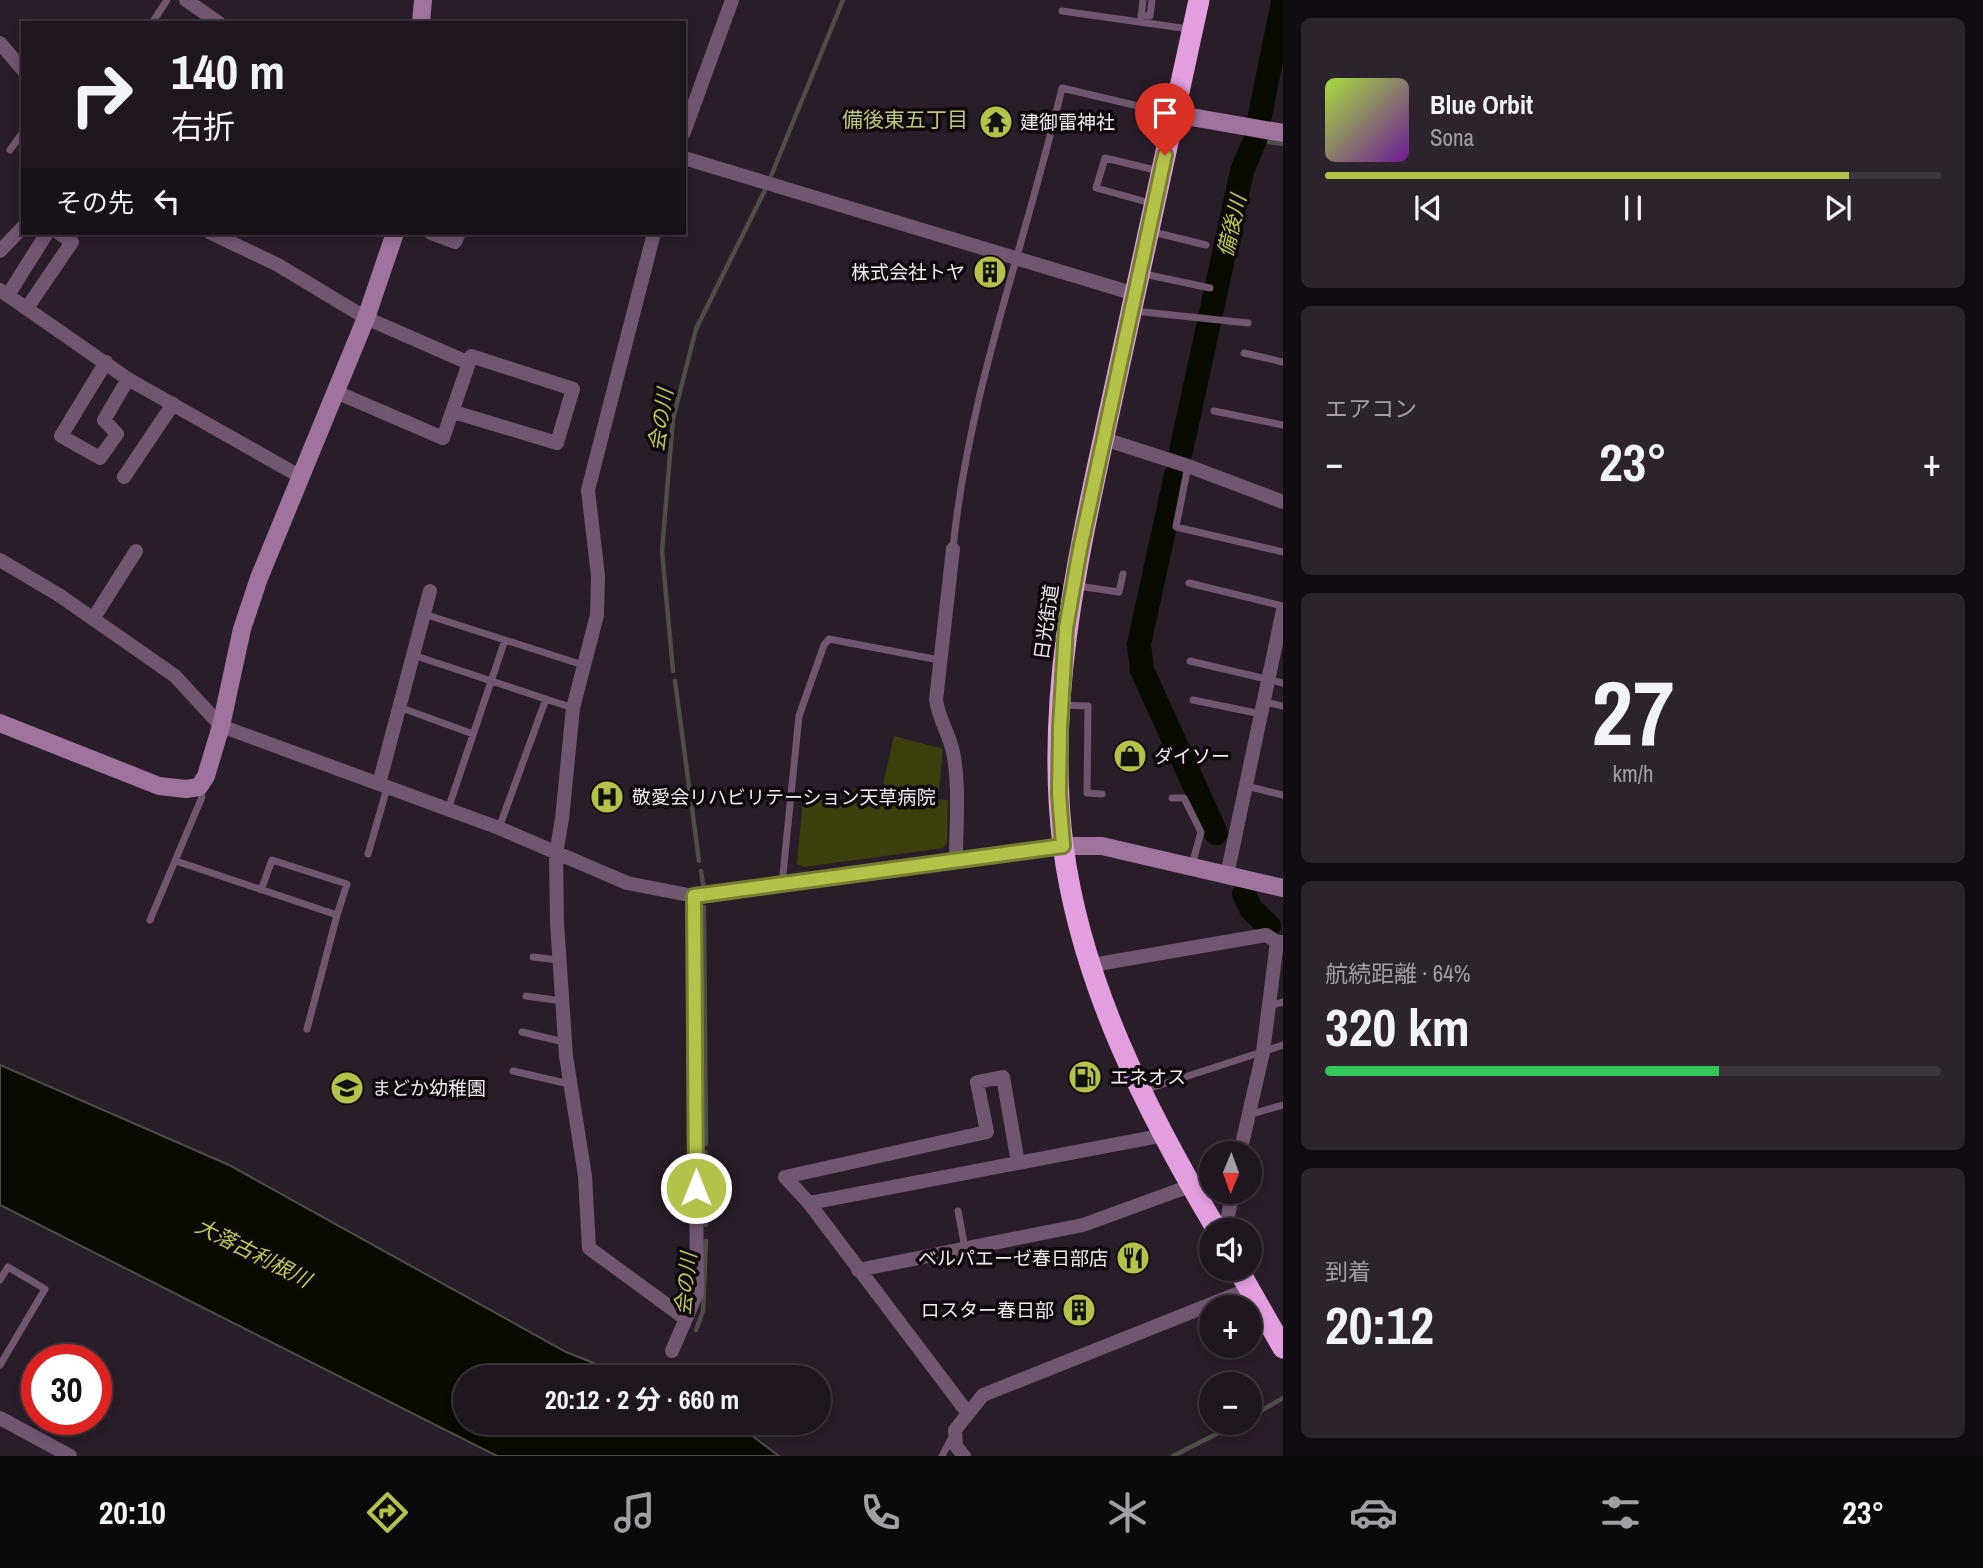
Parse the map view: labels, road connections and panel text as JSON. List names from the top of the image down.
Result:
{
  "streets": {
    "highway": ["日光街道"]
  },
  "districts": ["備後東五丁目"],
  "water": ["備後川", "会の川", "大落古利根川"],
  "places": {
    "temple": ["建御雷神社"],
    "building": ["株式会社トヤ", "ロスター春日部"],
    "shop": ["ダイソー"],
    "hospital": ["敬愛会リハビリテーション天草病院"],
    "fuel station": ["エネオス"],
    "school or university": ["まどか幼稚園"],
    "restaurant": ["ベルパエーゼ春日部店"]
  },
  "north": "bottom",
  "page": {
    "turn": ["140 m", "右折"],
    "song": ["Blue Orbit", "Sona"],
    "then": "その先",
    "tile": [
      "エアコン",
      ["27", "km/h"],
      ["航続距離 · 64%", "320 km"],
      ["到着", "20:12"]
    ],
    "heat": ["−", "23°", "+"],
    "map_buttons": ["+", "−"],
    "limit": "30",
    "trip": "20:12 · 2 分 · 660 m",
    "tabs": ["20:10", "23°"]
  }
}
